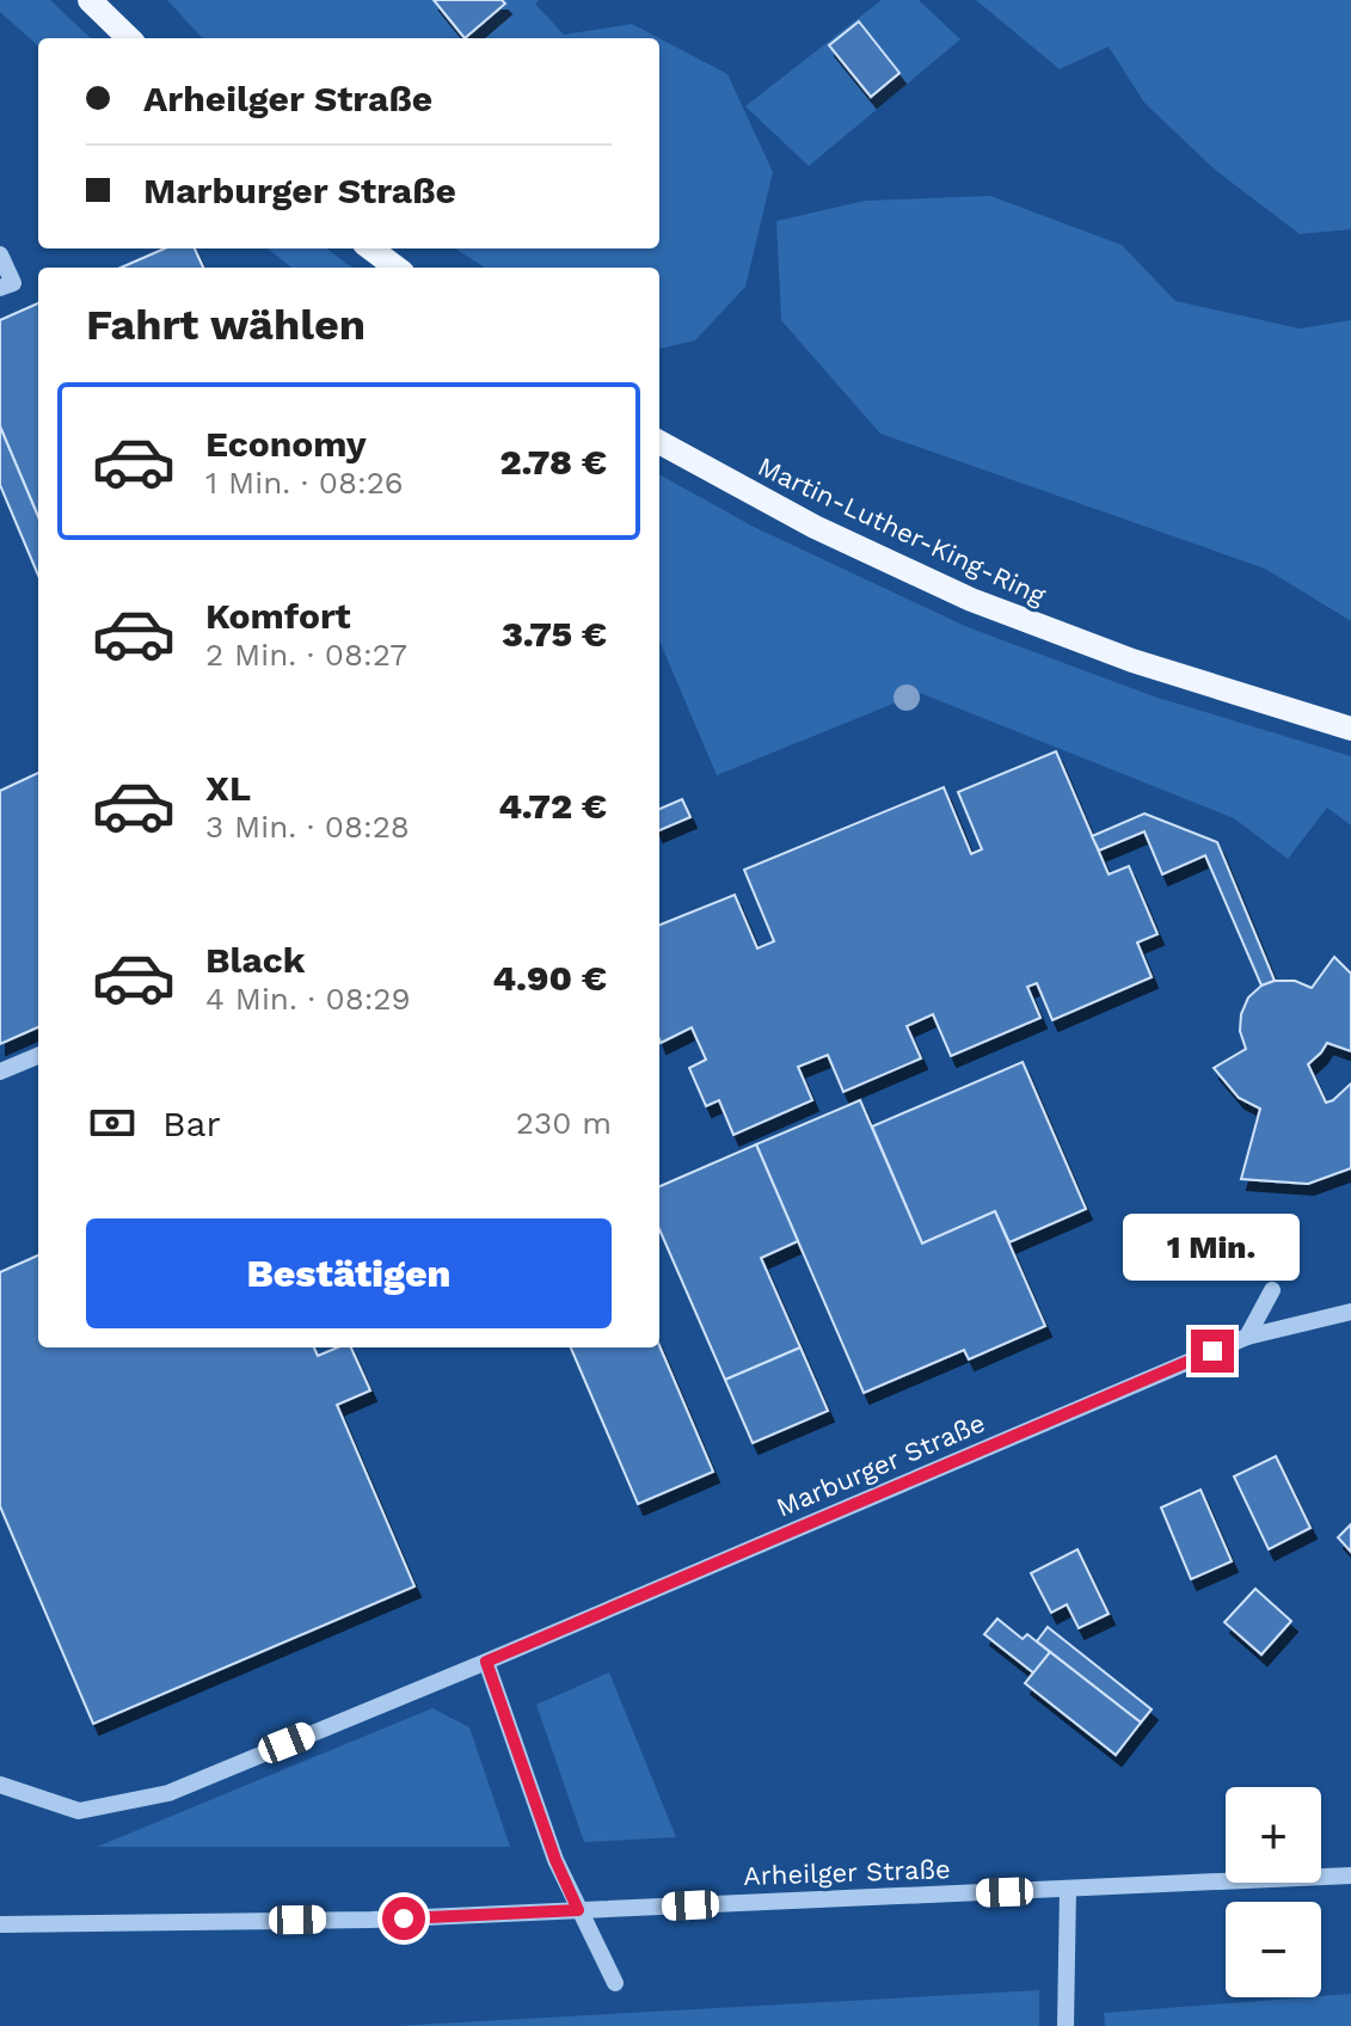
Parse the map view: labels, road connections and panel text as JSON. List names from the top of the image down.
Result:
{
  "streets": {
    "main road": ["Martin-Luther-King-Ring"],
    "street": ["Marburger Straße", "Arheilger Straße"]
  },
  "page": {
    "banner": ["Arheilger Straße", "Marburger Straße"],
    "heading": "Fahrt wählen",
    "list": [
      {
        "name": "Economy",
        "note": "1 Min. · 08:26",
        "value": "2.78 €"
      },
      {
        "name": "Komfort",
        "note": "2 Min. · 08:27",
        "value": "3.75 €"
      },
      {
        "name": "XL",
        "note": "3 Min. · 08:28",
        "value": "4.72 €"
      },
      {
        "name": "Black",
        "note": "4 Min. · 08:29",
        "value": "4.90 €"
      }
    ],
    "pay": ["Bar", "230 m"],
    "buttons": "Bestätigen",
    "bubble": "1 Min.",
    "map_buttons": ["+", "−"]
  }
}
